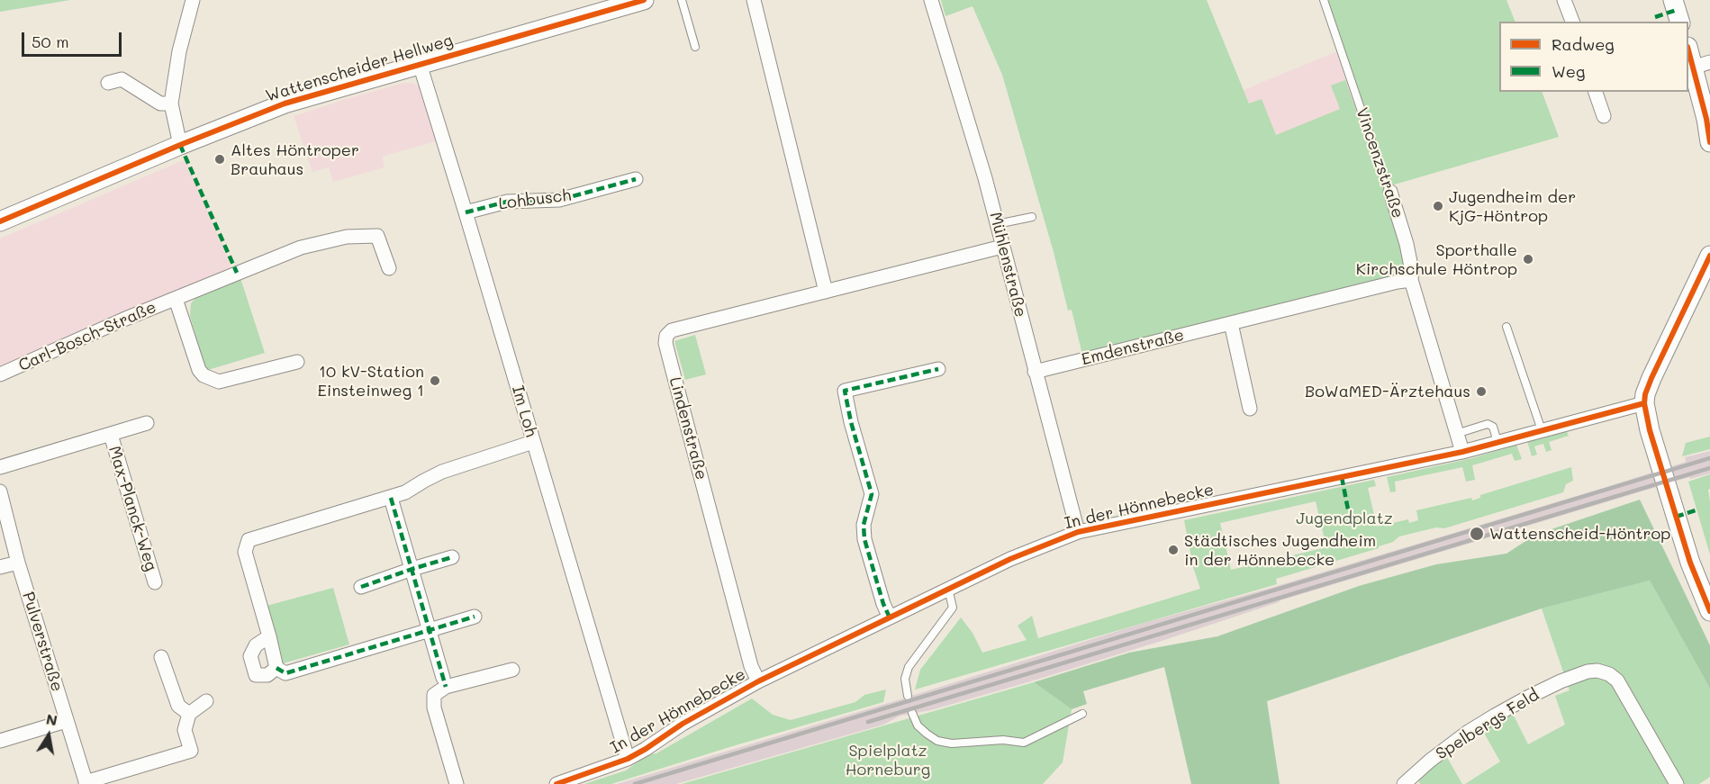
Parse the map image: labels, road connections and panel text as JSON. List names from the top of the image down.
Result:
{
  "streets": {
    "main road": ["Wattenscheider Hellweg"],
    "street": [
      "Vincenzstraße",
      "Lohbusch",
      "Mühlenstraße",
      "Carl-Bosch-Straße",
      "Emdenstraße",
      "Im Loh",
      "Lindenstraße",
      "In der Hönnebecke",
      "Max-Planck-Weg",
      "Pulverstraße",
      "Spelbergs Feld"
    ]
  },
  "crossings": [
    ["Wattenscheider Hellweg", "Im Loh"],
    ["Vincenzstraße", "Emdenstraße"],
    ["Vincenzstraße", "In der Hönnebecke"],
    ["Lohbusch", "Im Loh"],
    ["Mühlenstraße", "Emdenstraße"],
    ["Mühlenstraße", "Lindenstraße"],
    ["Mühlenstraße", "In der Hönnebecke"],
    ["Im Loh", "In der Hönnebecke"],
    ["Lindenstraße", "In der Hönnebecke"]
  ],
  "parks": ["Jugendplatz", "Spielplatz Horneburg"],
  "places": [
    "Altes Höntroper Brauhaus",
    "Jugendheim der KjG-Höntrop",
    "Sporthalle Kirchschule Höntrop",
    "10 kV-Station Einsteinweg 1",
    "BoWaMED-Ärztehaus",
    "Wattenscheid-Höntrop",
    "Städtisches Jugendheim in der Hönnebecke"
  ],
  "legend": ["Radweg", "Weg"],
  "scale_bar": "50 m",
  "north": "top"
}
